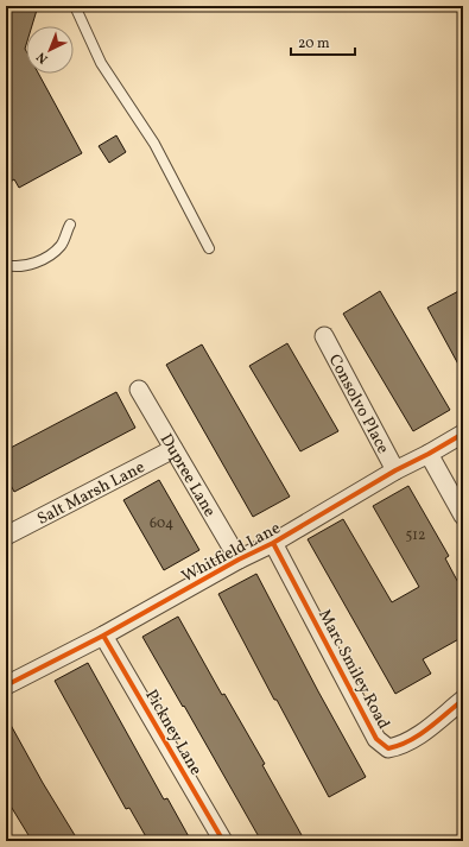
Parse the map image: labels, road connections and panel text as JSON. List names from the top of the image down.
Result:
{
  "streets": {
    "street": [
      "Consolvo Place",
      "Dupree Lane",
      "Salt Marsh Lane",
      "Whitfield Lane",
      "Marc Smiley Road",
      "Pickney Lane"
    ]
  },
  "crossings": [
    ["Consolvo Place", "Whitfield Lane"],
    ["Dupree Lane", "Salt Marsh Lane"],
    ["Dupree Lane", "Whitfield Lane"],
    ["Whitfield Lane", "Marc Smiley Road"],
    ["Whitfield Lane", "Pickney Lane"]
  ],
  "house_numbers": ["604", "512"],
  "scale_bar": "20 m",
  "north": "bottom left"
}
